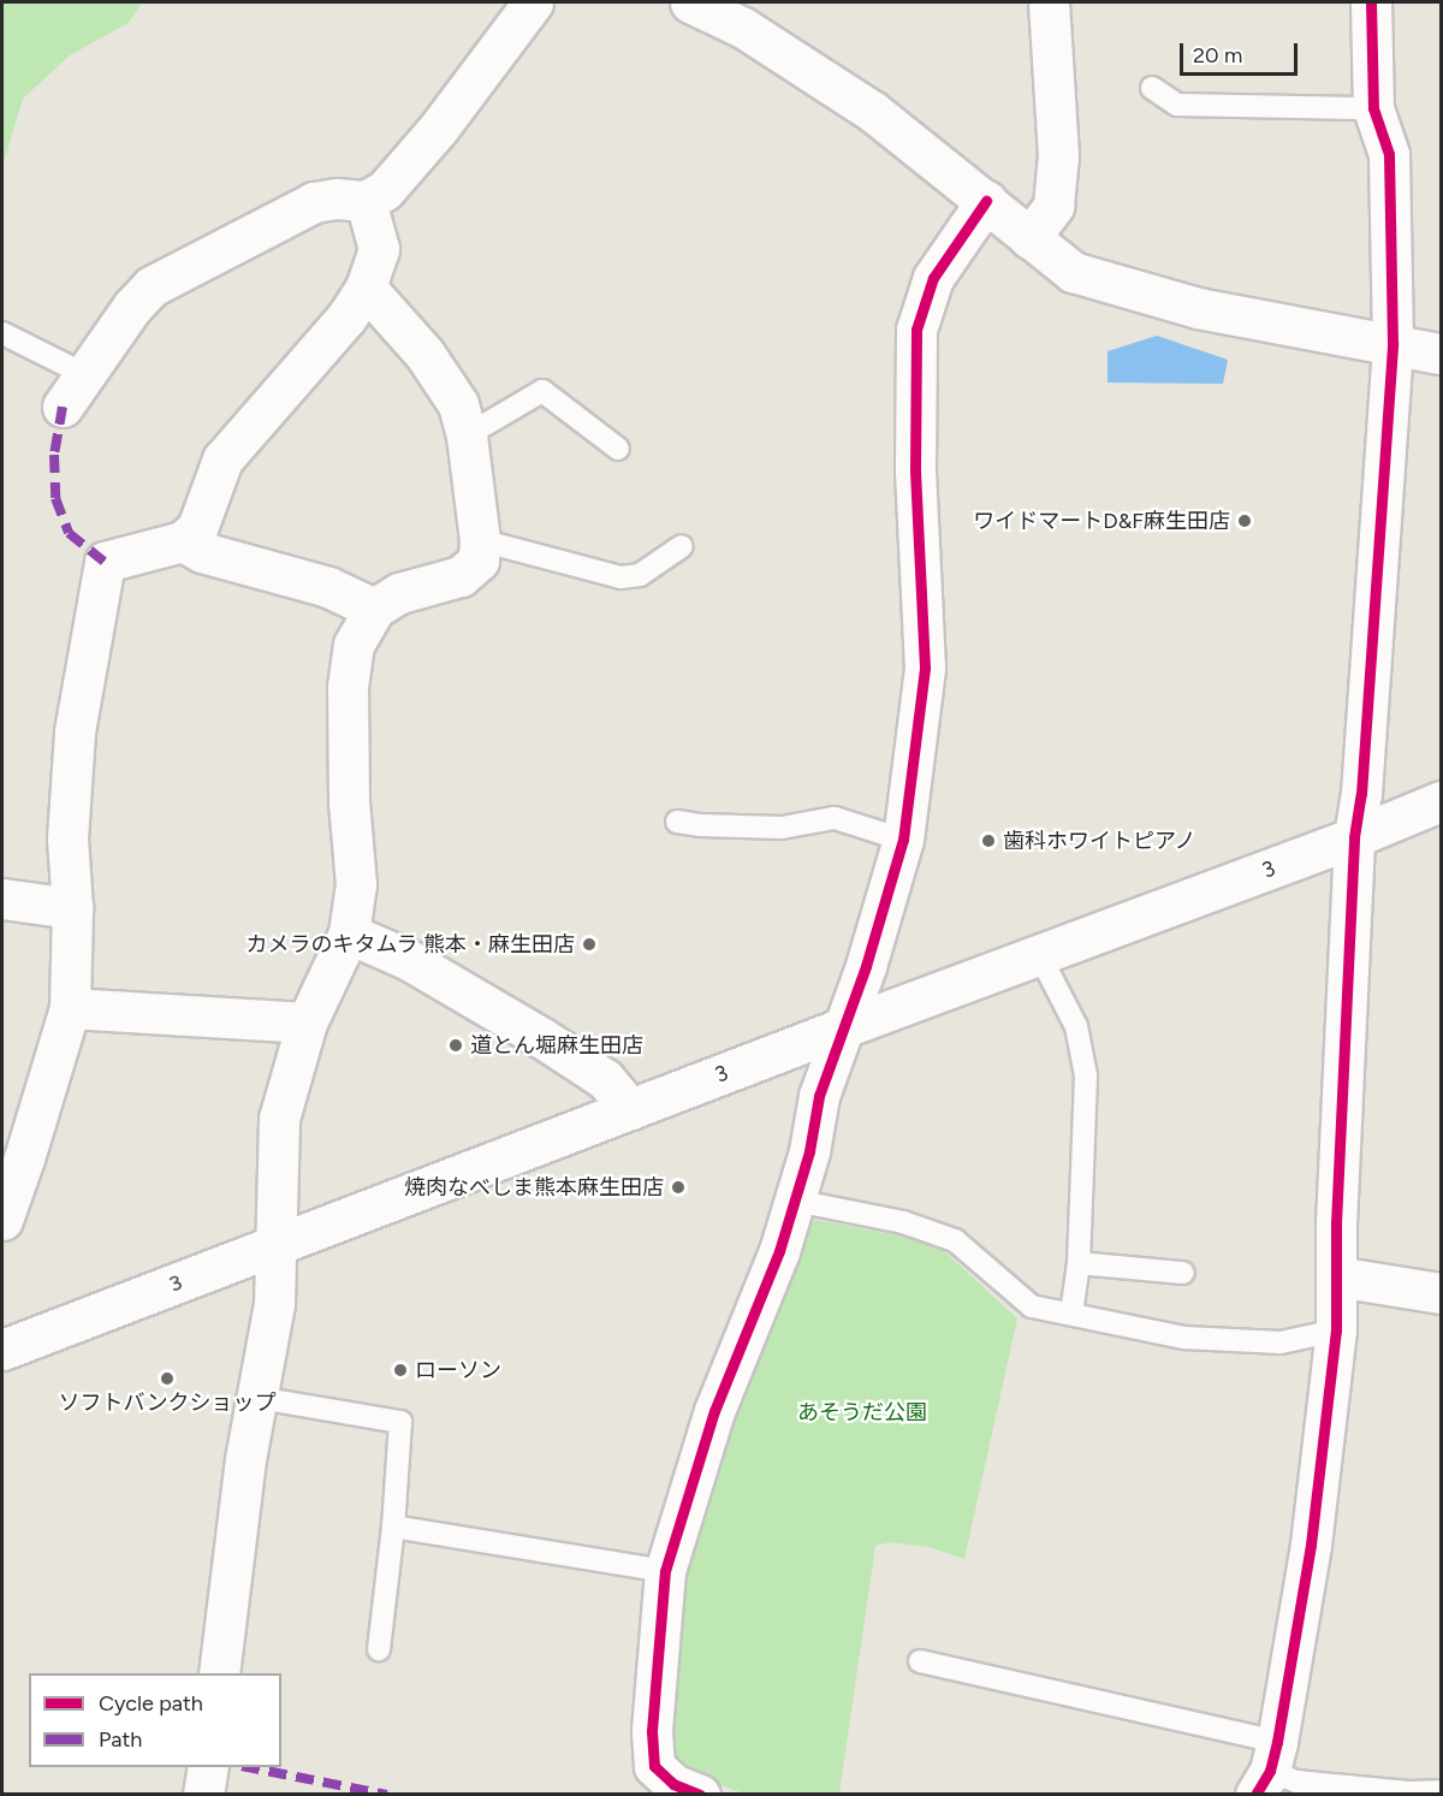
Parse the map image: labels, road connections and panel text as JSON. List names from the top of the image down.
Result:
{
  "streets": {
    "street": ["3"]
  },
  "parks": ["あそうだ公園"],
  "places": [
    "ワイドマートD&F麻生田店",
    "歯科ホワイトピアノ",
    "カメラのキタムラ 熊本・麻生田店",
    "道とん堀麻生田店",
    "焼肉なべしま熊本麻生田店",
    "ローソン",
    "ソフトバンクショップ"
  ],
  "legend": ["Cycle path", "Path"],
  "scale_bar": "20 m"
}
